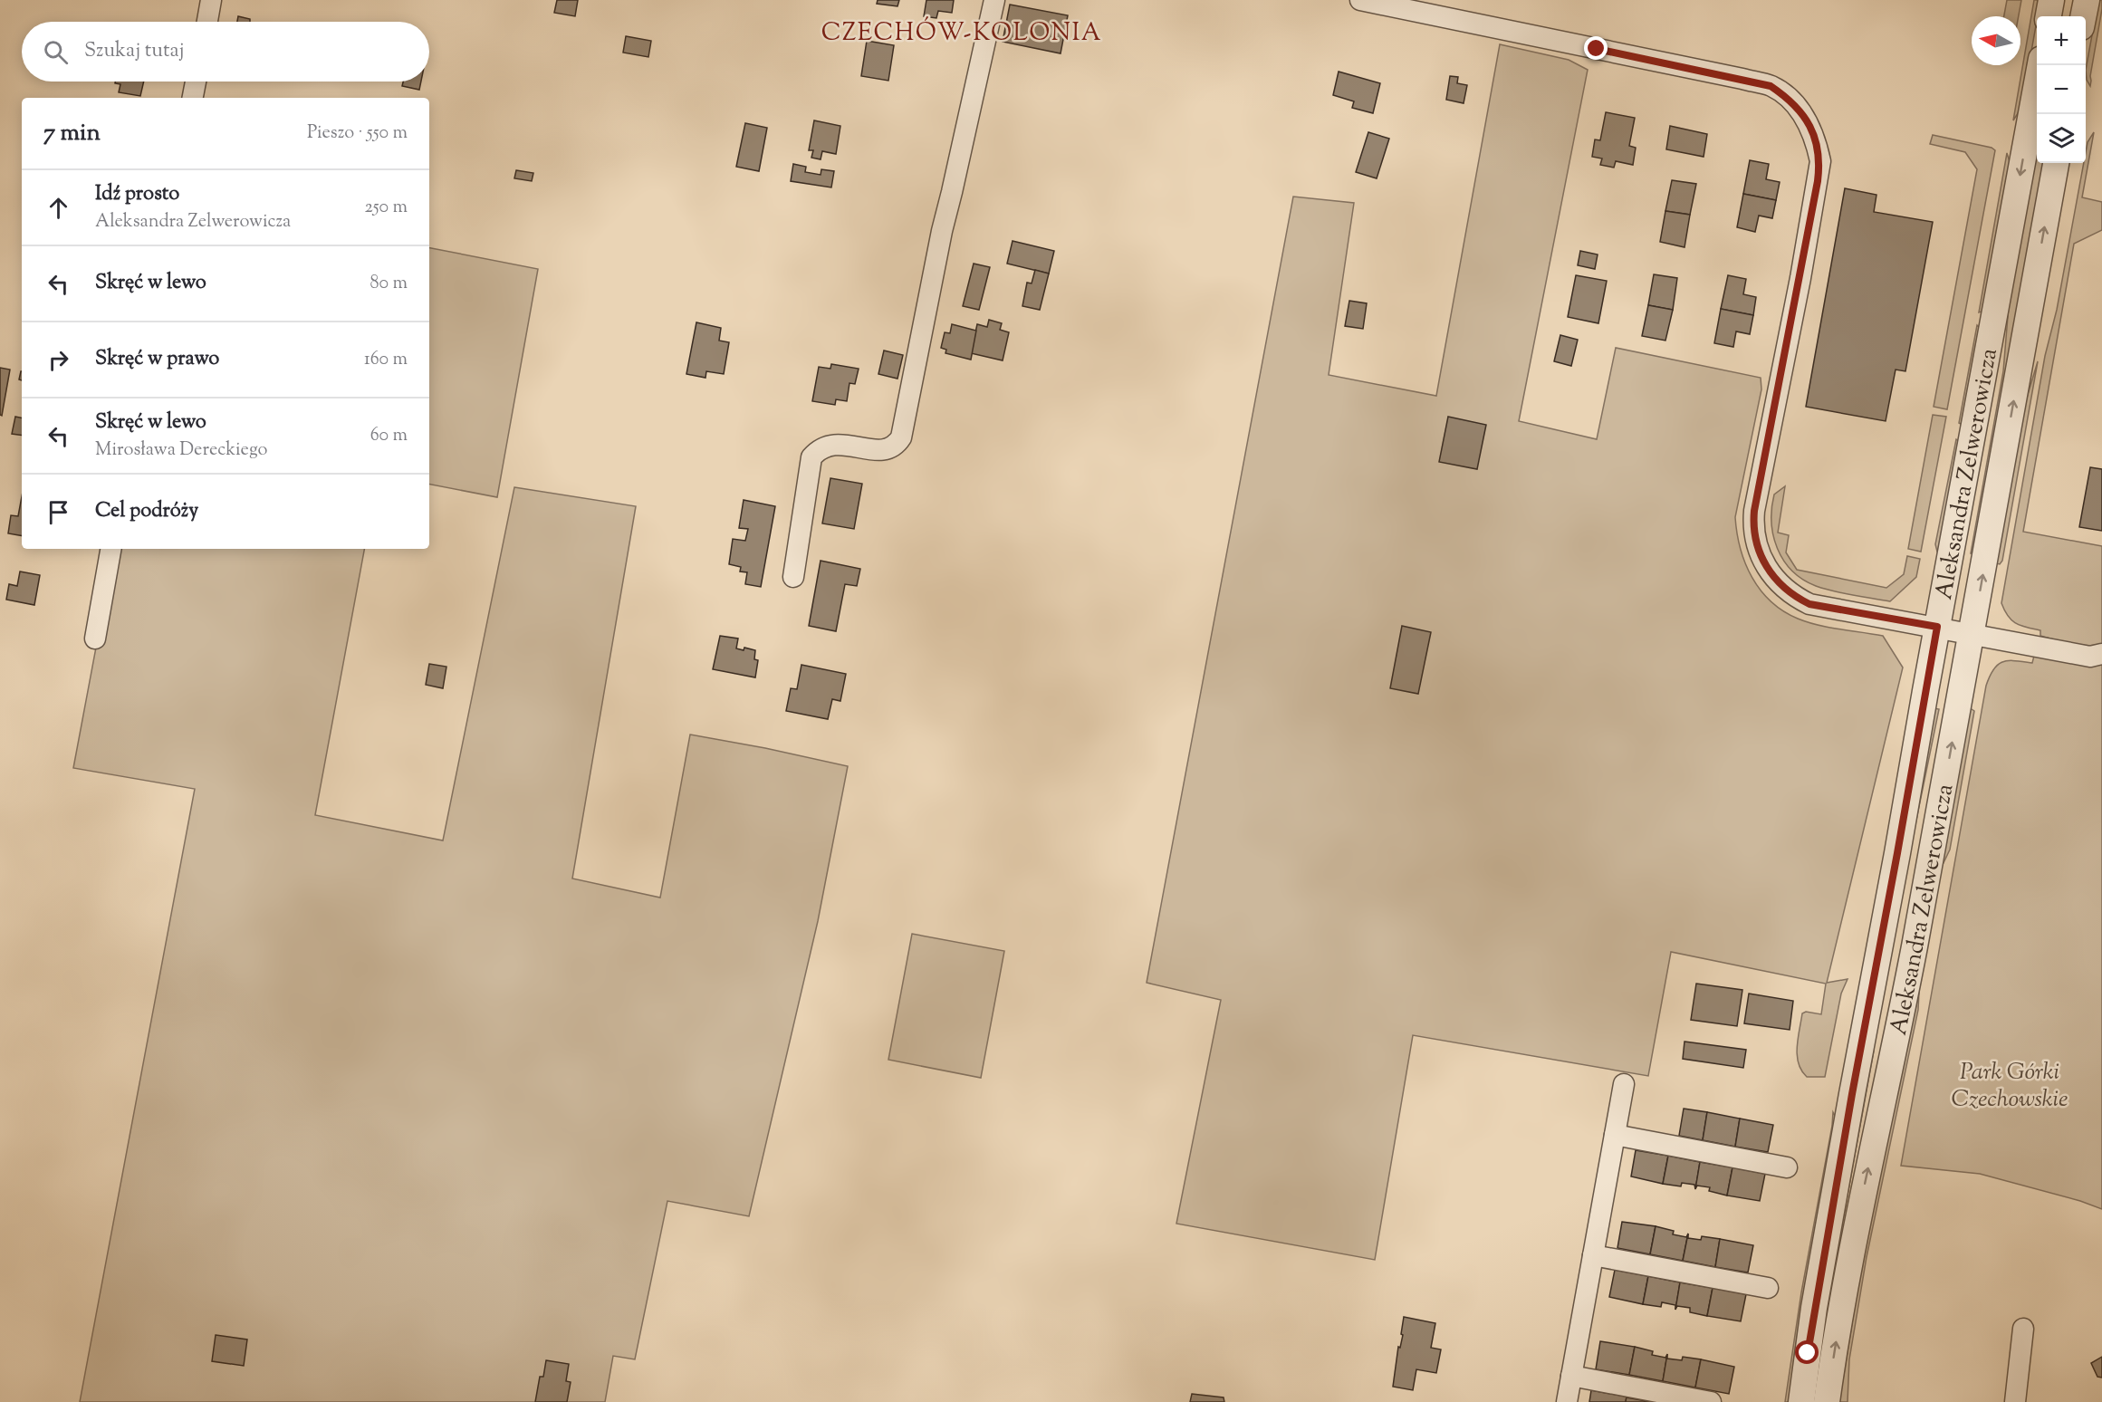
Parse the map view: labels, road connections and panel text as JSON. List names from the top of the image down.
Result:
{
  "streets": {
    "street": ["Aleksandra Zelwerowicza"]
  },
  "districts": ["CZECHÓW-KOLONIA"],
  "parks": ["Park Górki Czechowskie"],
  "north": "left",
  "page": {
    "map_buttons": ["+", "−"],
    "search": "Szukaj tutaj",
    "heading": ["7 min", "Pieszo · 550 m"],
    "list": [
      ["Idź prosto", "Aleksandra Zelwerowicza", "250 m"],
      ["Skręć w lewo", "80 m"],
      ["Skręć w prawo", "160 m"],
      ["Skręć w lewo", "Mirosława Dereckiego", "60 m"],
      "Cel podróży"
    ]
  }
}
